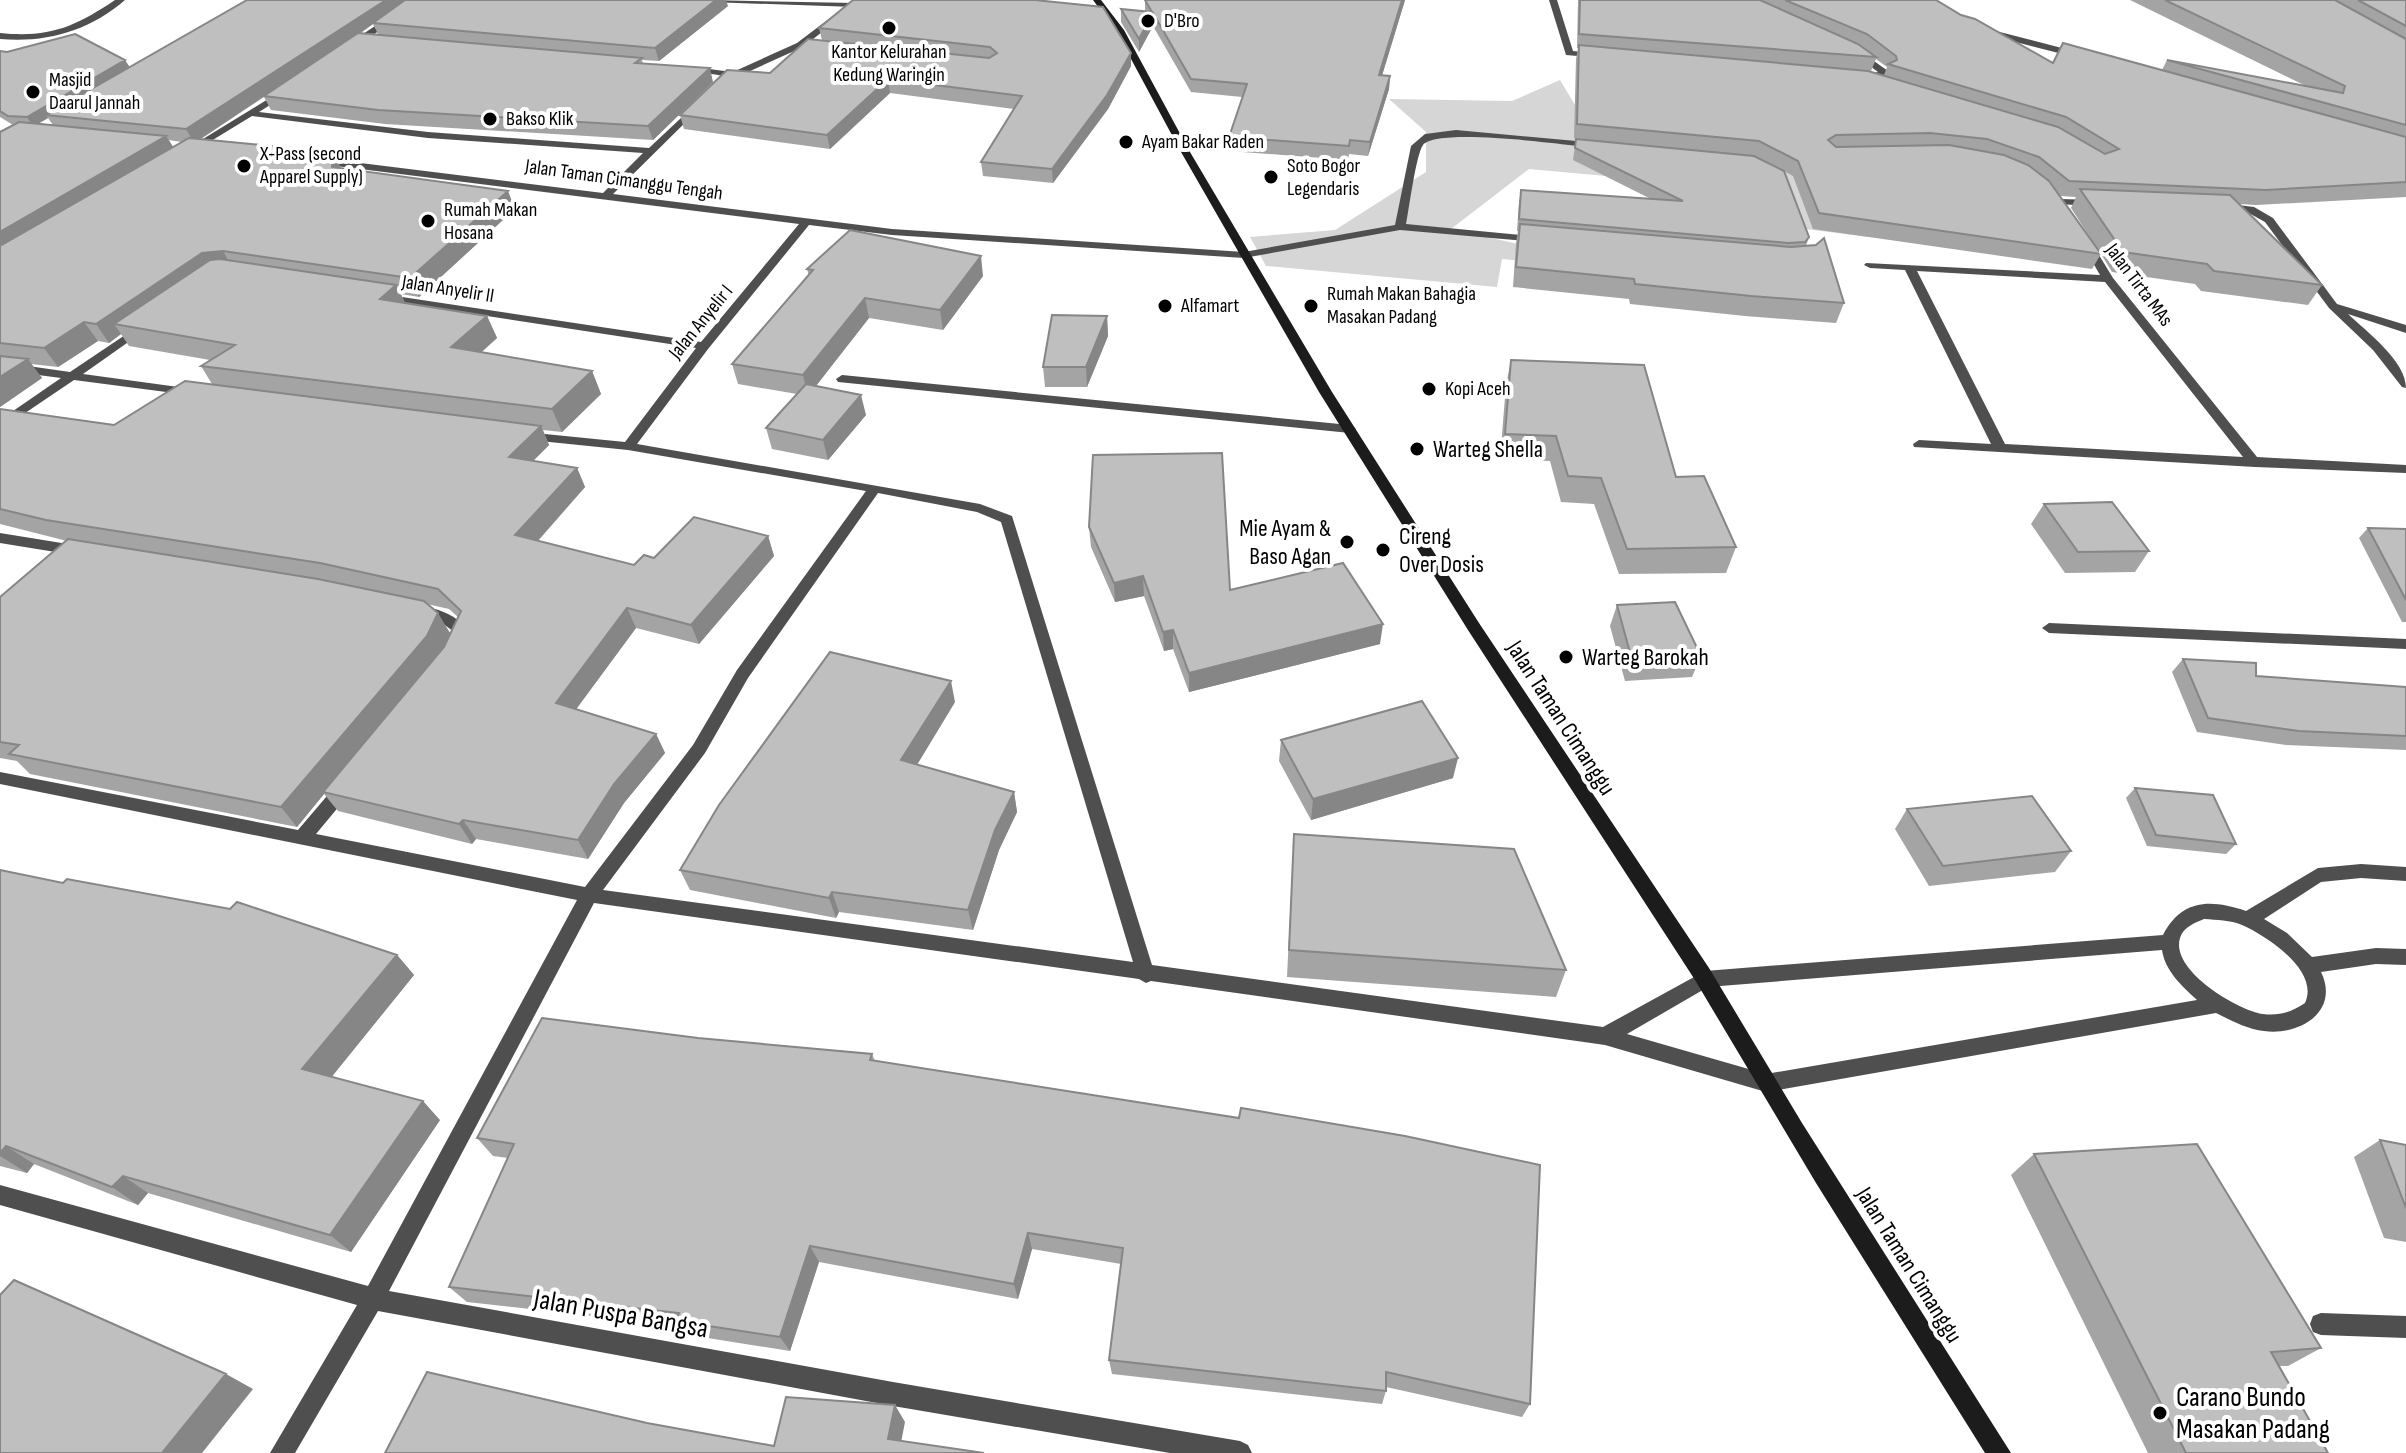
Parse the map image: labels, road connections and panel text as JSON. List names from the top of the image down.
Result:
{
  "streets": {
    "street": [
      "Jalan Taman Cimanggu Tengah",
      "Jalan Tirta MAs",
      "Jalan Anyelir II",
      "Jalan Anyelir I",
      "Jalan Taman Cimanggu",
      "Jalan Puspa Bangsa"
    ]
  },
  "crossings": [
    ["Jalan Taman Cimanggu Tengah", "Jalan Anyelir I"],
    ["Jalan Taman Cimanggu Tengah", "Jalan Taman Cimanggu"],
    ["Jalan Anyelir II", "Jalan Anyelir I"]
  ],
  "places": [
    "D'Bro",
    "Kantor Kelurahan Kedung Waringin",
    "Masjid Daarul Jannah",
    "Bakso Klik",
    "Ayam Bakar Raden",
    "X-Pass (second Apparel Supply)",
    "Soto Bogor Legendaris",
    "Rumah Makan Hosana",
    "Alfamart",
    "Rumah Makan Bahagia Masakan Padang",
    "Kopi Aceh",
    "Warteg Shella",
    "Mie Ayam & Baso Agan",
    "Cireng Over Dosis",
    "Warteg Barokah",
    "Carano Bundo Masakan Padang"
  ]
}
